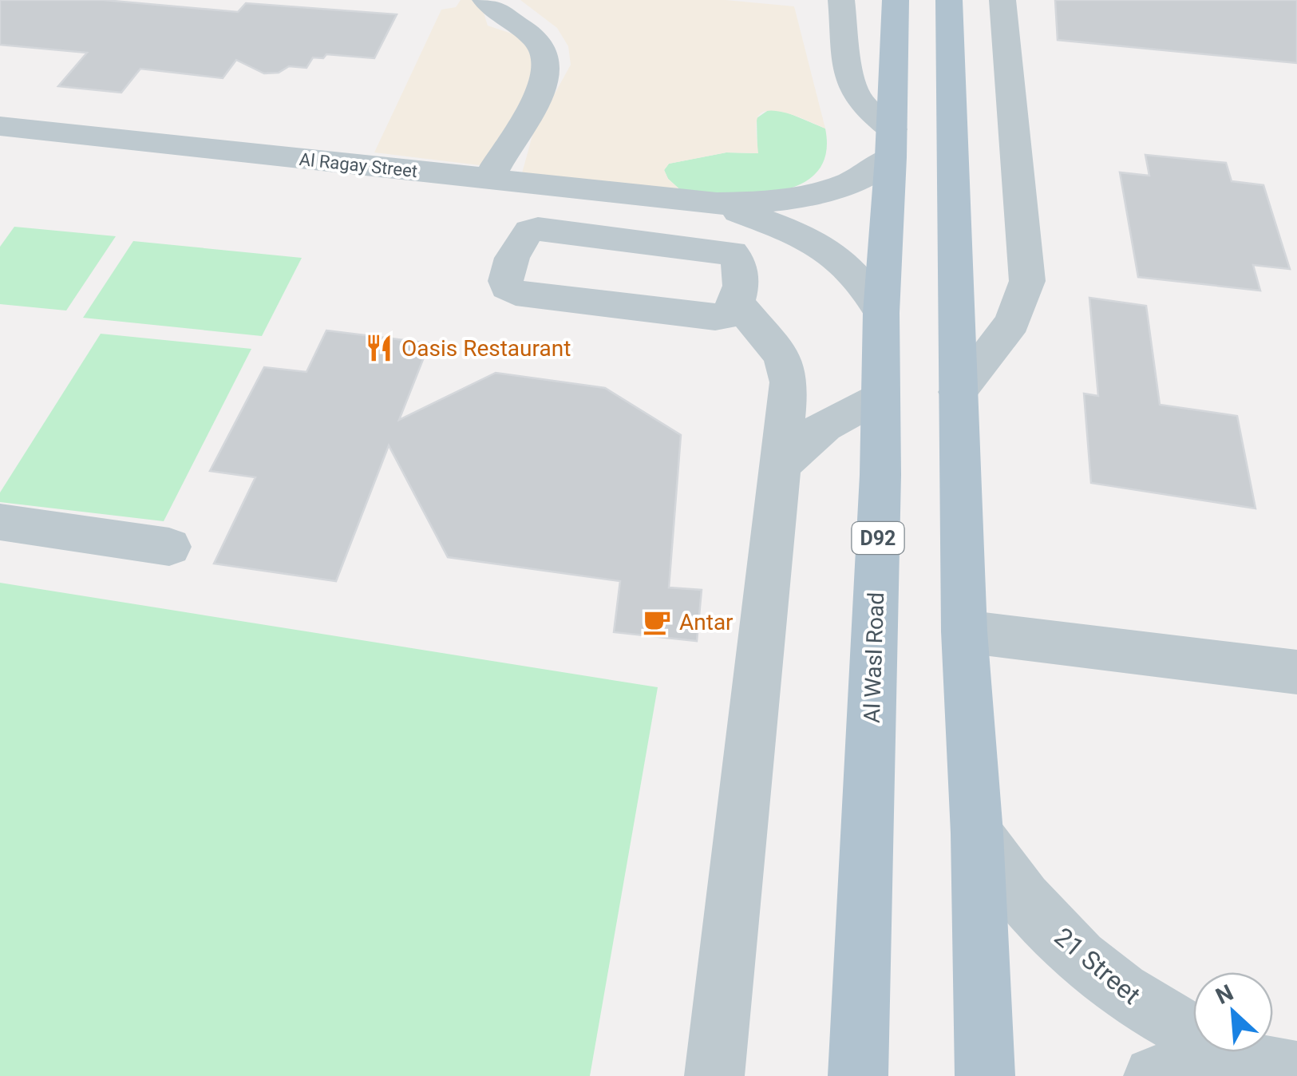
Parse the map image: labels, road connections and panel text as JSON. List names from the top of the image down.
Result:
{
  "streets": {
    "main road": ["D92", "Al Wasl Road"],
    "street": ["Al Ragay Street", "21 Street"]
  },
  "crossings": [
    ["Al Ragay Street", "Al Wasl Road"]
  ],
  "places": {
    "restaurant": ["Oasis Restaurant"],
    "cafe": ["Antar"]
  },
  "north": "top left"
}
